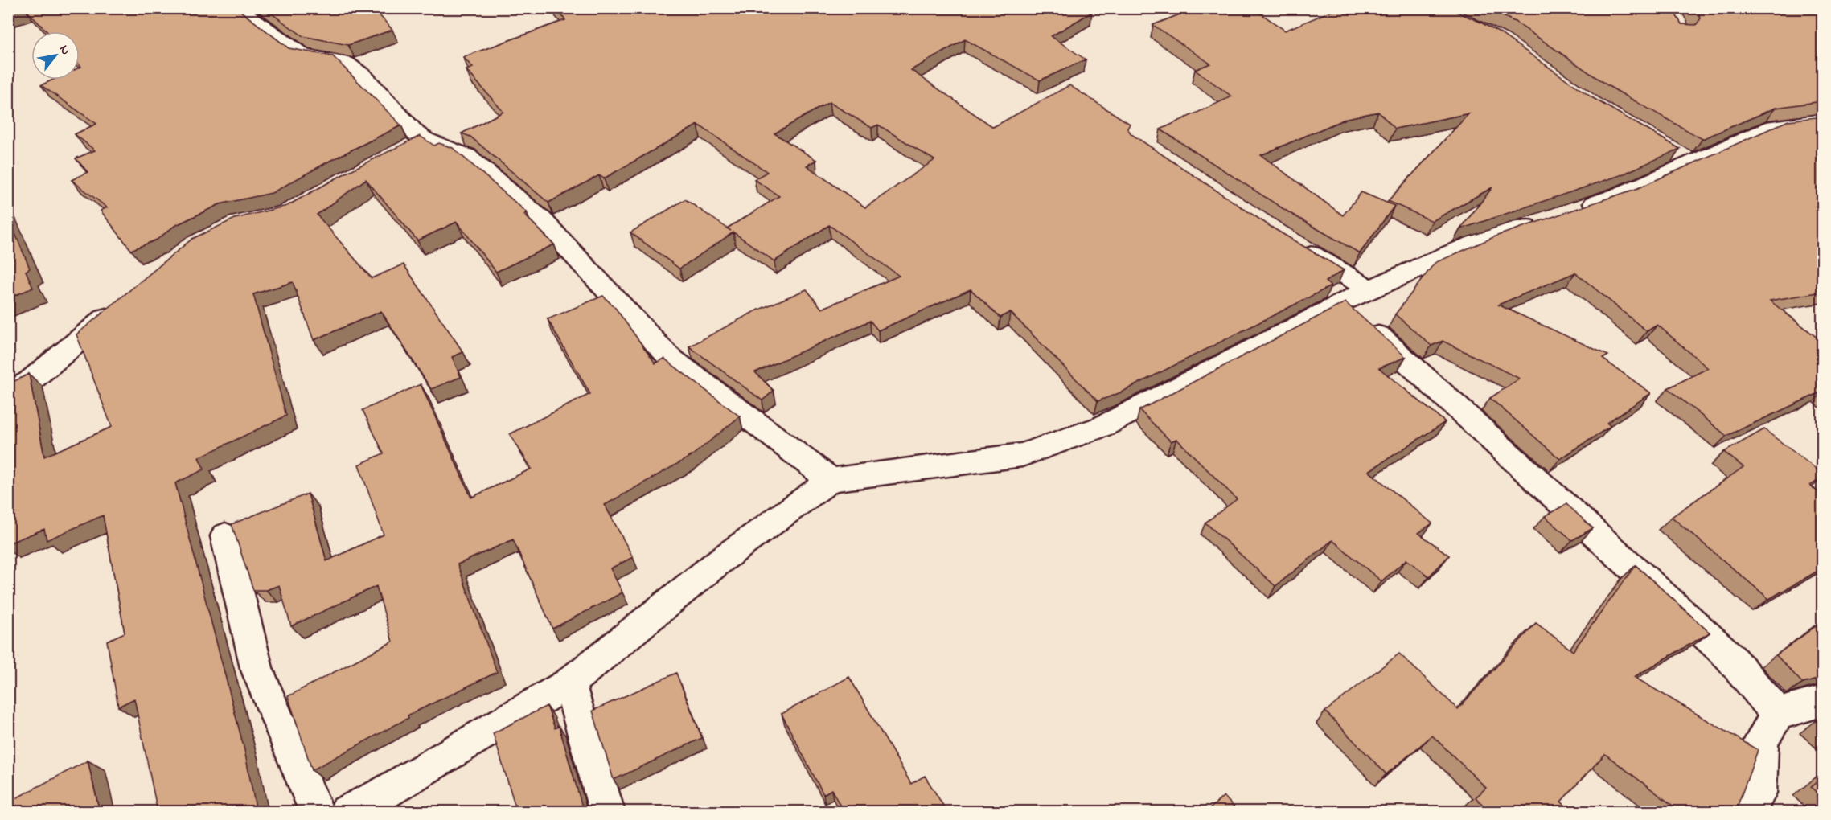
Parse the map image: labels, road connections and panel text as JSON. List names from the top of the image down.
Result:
{
  "north": "top right"
}
